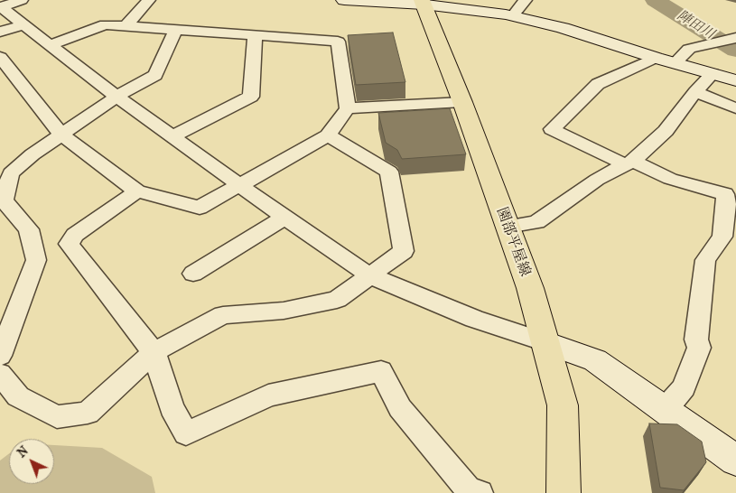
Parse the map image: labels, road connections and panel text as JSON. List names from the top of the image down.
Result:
{
  "streets": {
    "main road": ["園部平屋線"]
  },
  "water": ["陣田川"],
  "north": "top left"
}
